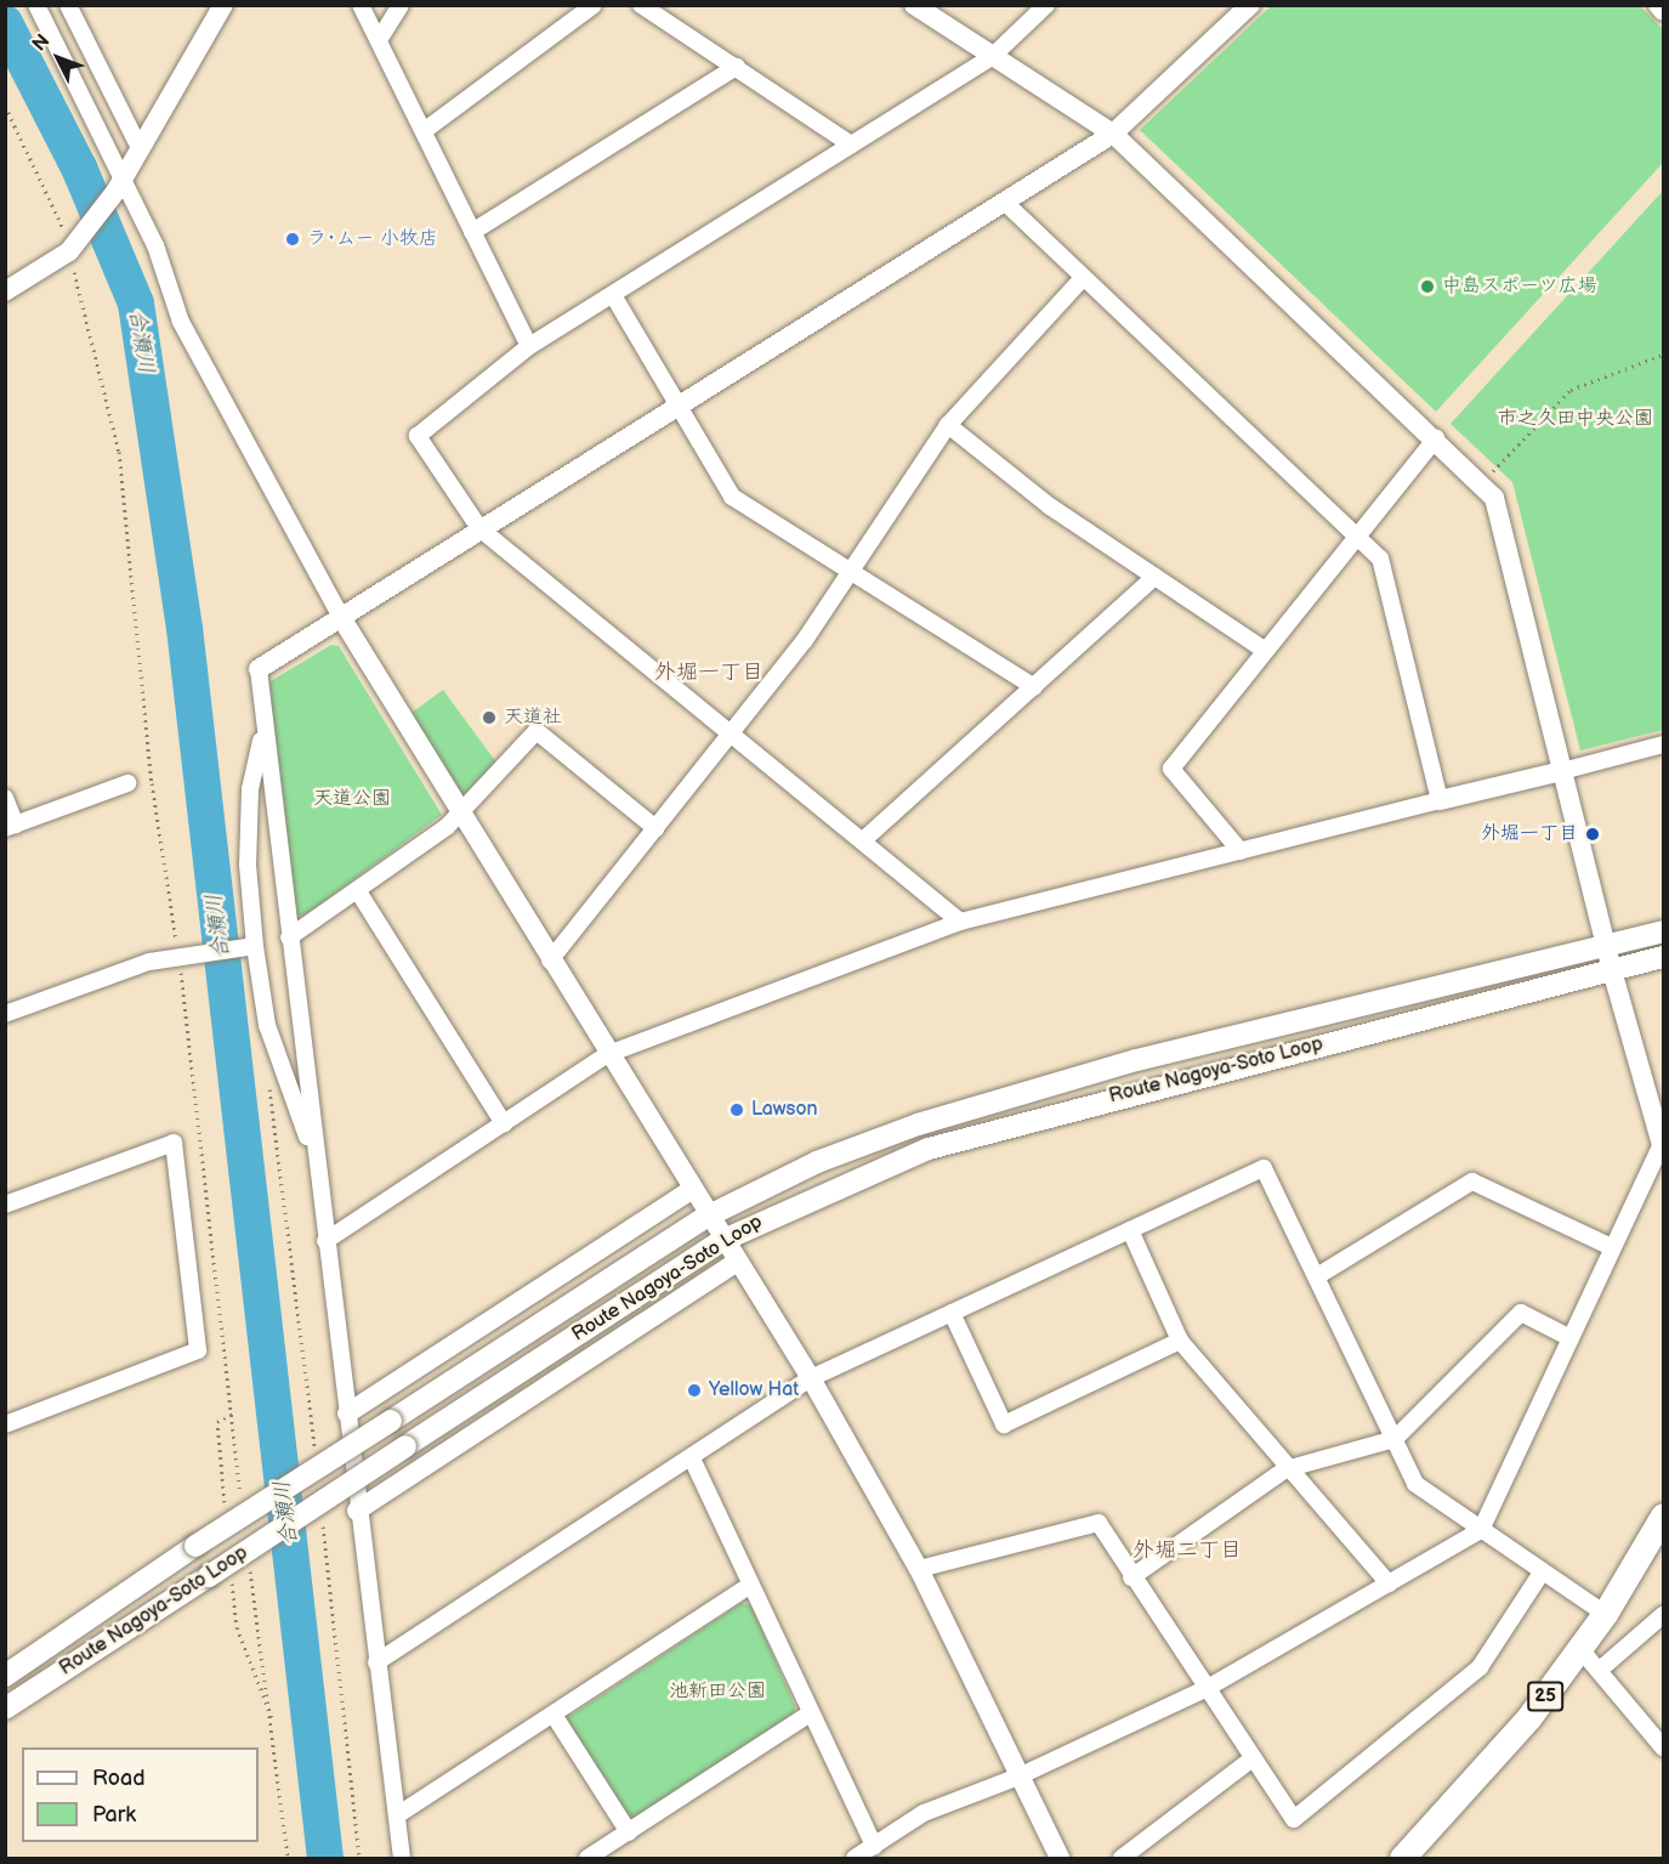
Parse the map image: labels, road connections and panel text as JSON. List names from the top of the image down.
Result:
{
  "streets": {
    "main road": ["Route Nagoya-Soto Loop", "25"]
  },
  "districts": ["外堀一丁目", "外堀二丁目"],
  "water": ["合瀬川"],
  "parks": ["市之久田中央公園", "天道公園", "池新田公園"],
  "places": [
    "ラ･ムー 小牧店",
    "中島スポーツ広場",
    "天道社",
    "外堀一丁目",
    "Lawson",
    "Yellow Hat"
  ],
  "legend": ["Road", "Park"],
  "north": "top left"
}
